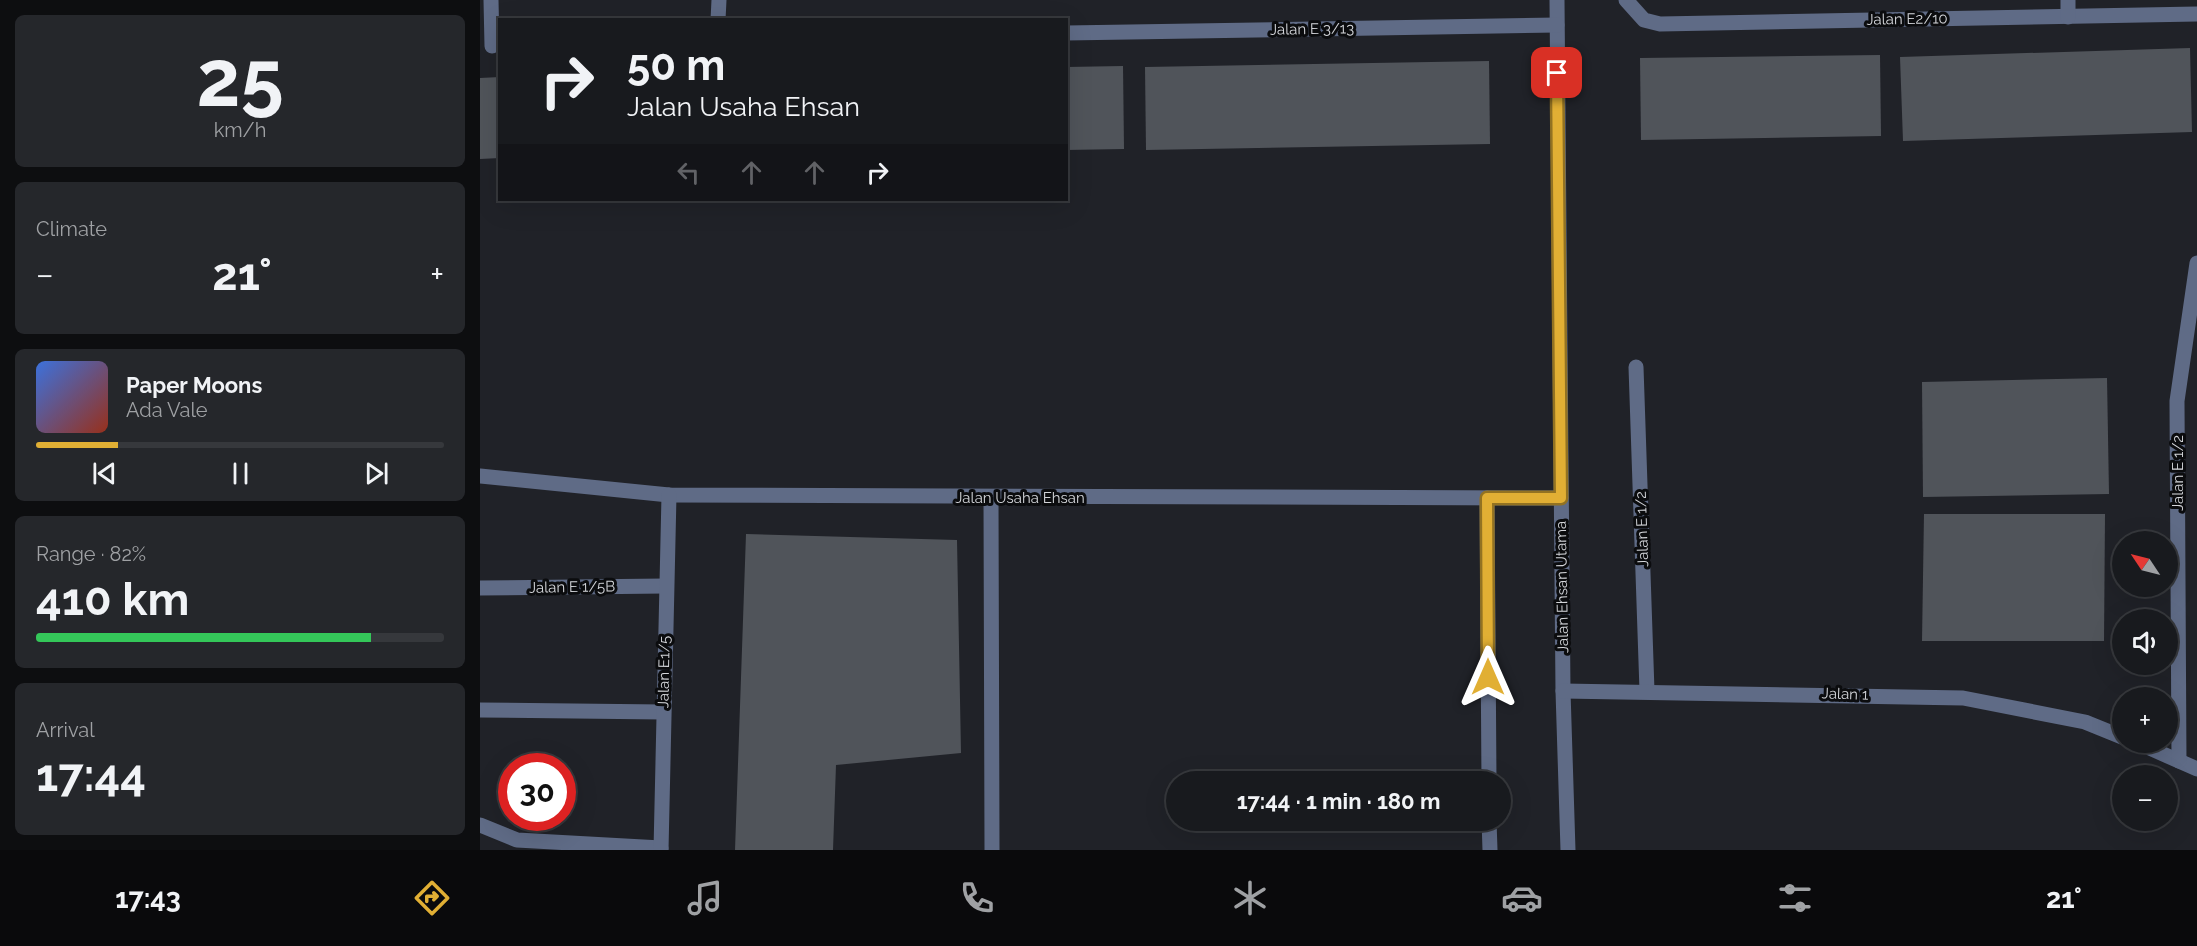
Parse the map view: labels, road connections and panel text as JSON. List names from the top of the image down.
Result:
{
  "streets": {
    "street": [
      "Jalan E2/10",
      "Jalan E 3/13",
      "Jalan E 1/2",
      "Jalan Usaha Ehsan",
      "Jalan E 1/5B",
      "Jalan Ehsan Utama",
      "Jalan E1/5",
      "Jalan 1"
    ]
  },
  "crossings": [
    ["Jalan E 3/13", "Jalan Ehsan Utama"],
    ["Jalan E 1/2", "Jalan 1"],
    ["Jalan Usaha Ehsan", "Jalan Ehsan Utama"],
    ["Jalan Usaha Ehsan", "Jalan E1/5"],
    ["Jalan E 1/5B", "Jalan E1/5"],
    ["Jalan Ehsan Utama", "Jalan 1"]
  ],
  "north": "top left",
  "page": {
    "tile": [
      ["25", "km/h"],
      "Climate",
      ["Range · 82%", "410 km"],
      ["Arrival", "17:44"]
    ],
    "turn": ["50 m", "Jalan Usaha Ehsan"],
    "heat": ["−", "21°", "+"],
    "song": ["Paper Moons", "Ada Vale"],
    "map_buttons": ["+", "−"],
    "limit": "30",
    "trip": "17:44 · 1 min · 180 m",
    "tabs": ["17:43", "21°"]
  }
}
